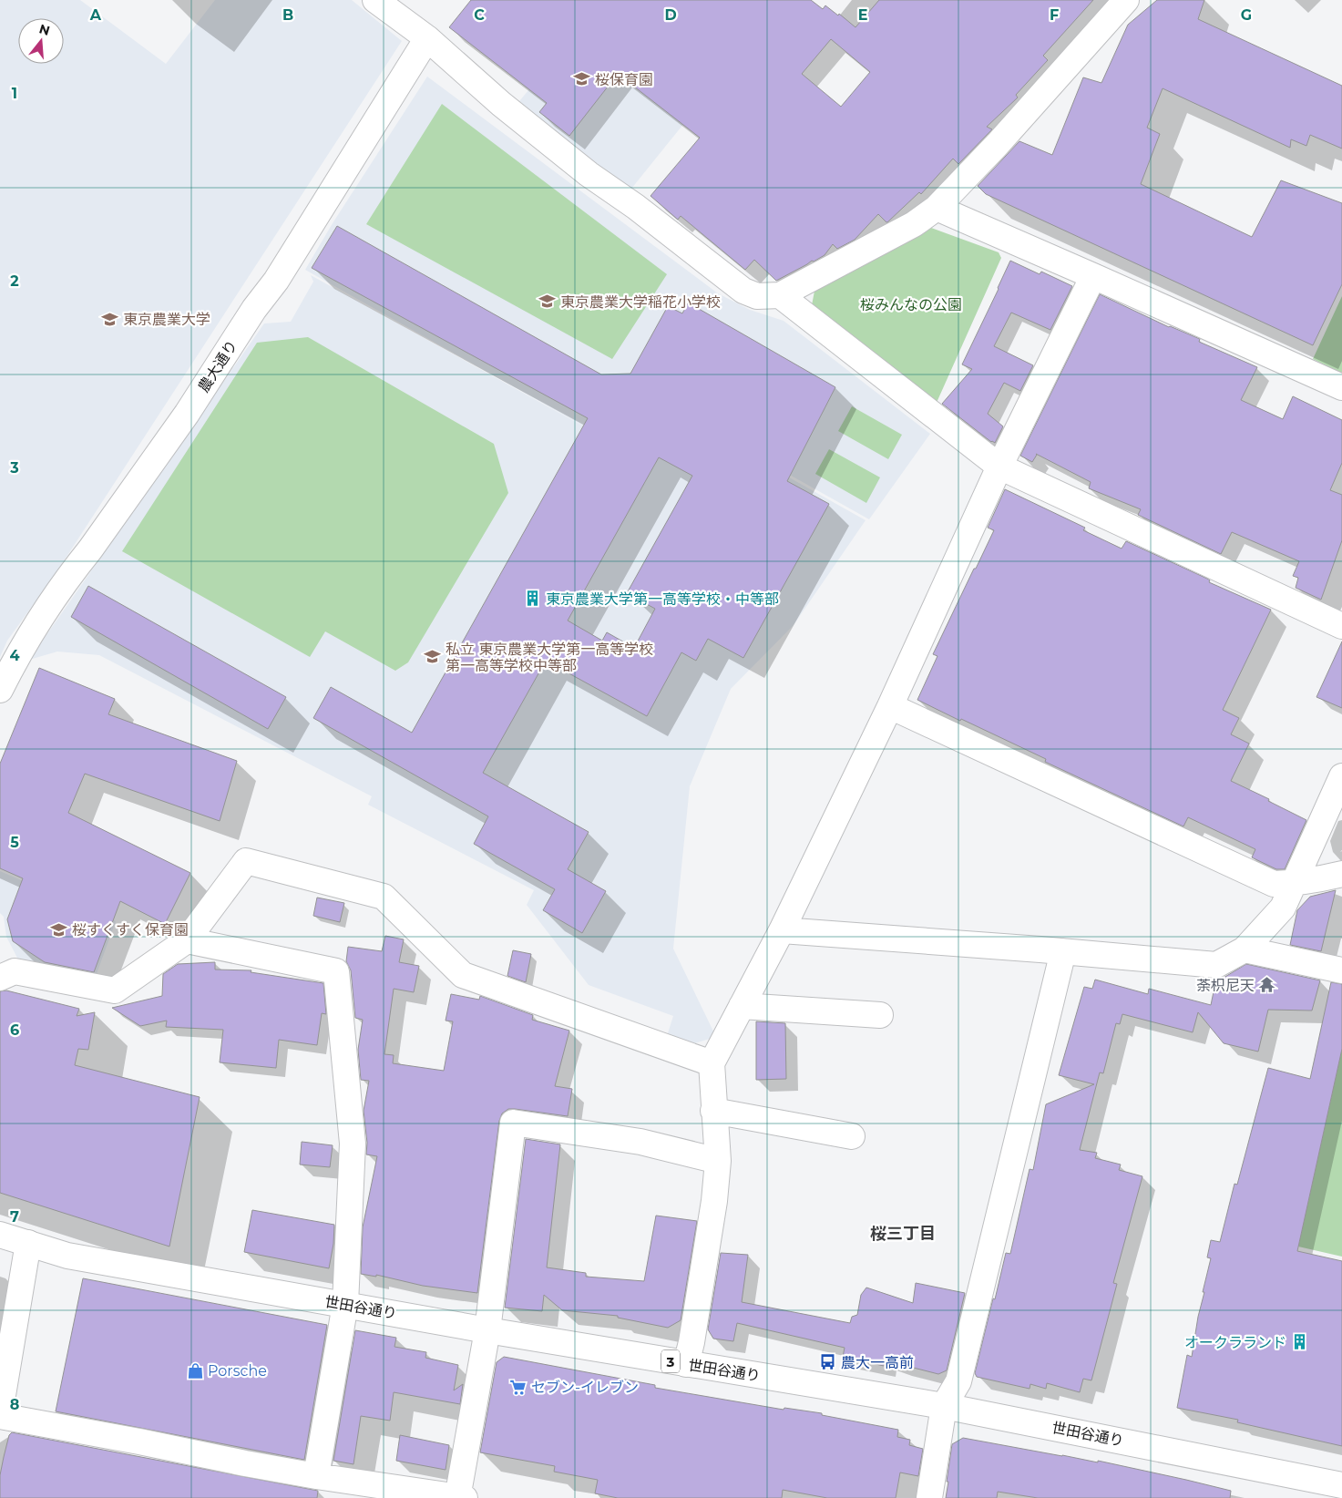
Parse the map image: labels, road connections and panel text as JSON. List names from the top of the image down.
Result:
{
  "streets": {
    "street": ["農大通り", "世田谷通り", "3"]
  },
  "districts": ["桜三丁目"],
  "parks": ["桜みんなの公園"],
  "places": {
    "school or university": [
      "桜保育園",
      "東京農業大学稲花小学校",
      "東京農業大学",
      "私立 東京農業大学第一高等学校 第一高等学校中等部",
      "桜すくすく保育園"
    ],
    "building": ["東京農業大学第一高等学校・中等部", "オークラランド"],
    "temple": ["荼枳尼天"],
    "bus stop": ["農大一高前"],
    "shop": ["Porsche"],
    "supermarket": ["セブン-イレブン"]
  },
  "north": "top",
  "grid": {
    "columns": [
      "A",
      "B",
      "C",
      "D",
      "E",
      "F",
      "G"
    ],
    "rows": [
      "1",
      "2",
      "3",
      "4",
      "5",
      "6",
      "7",
      "8"
    ]
  }
}
